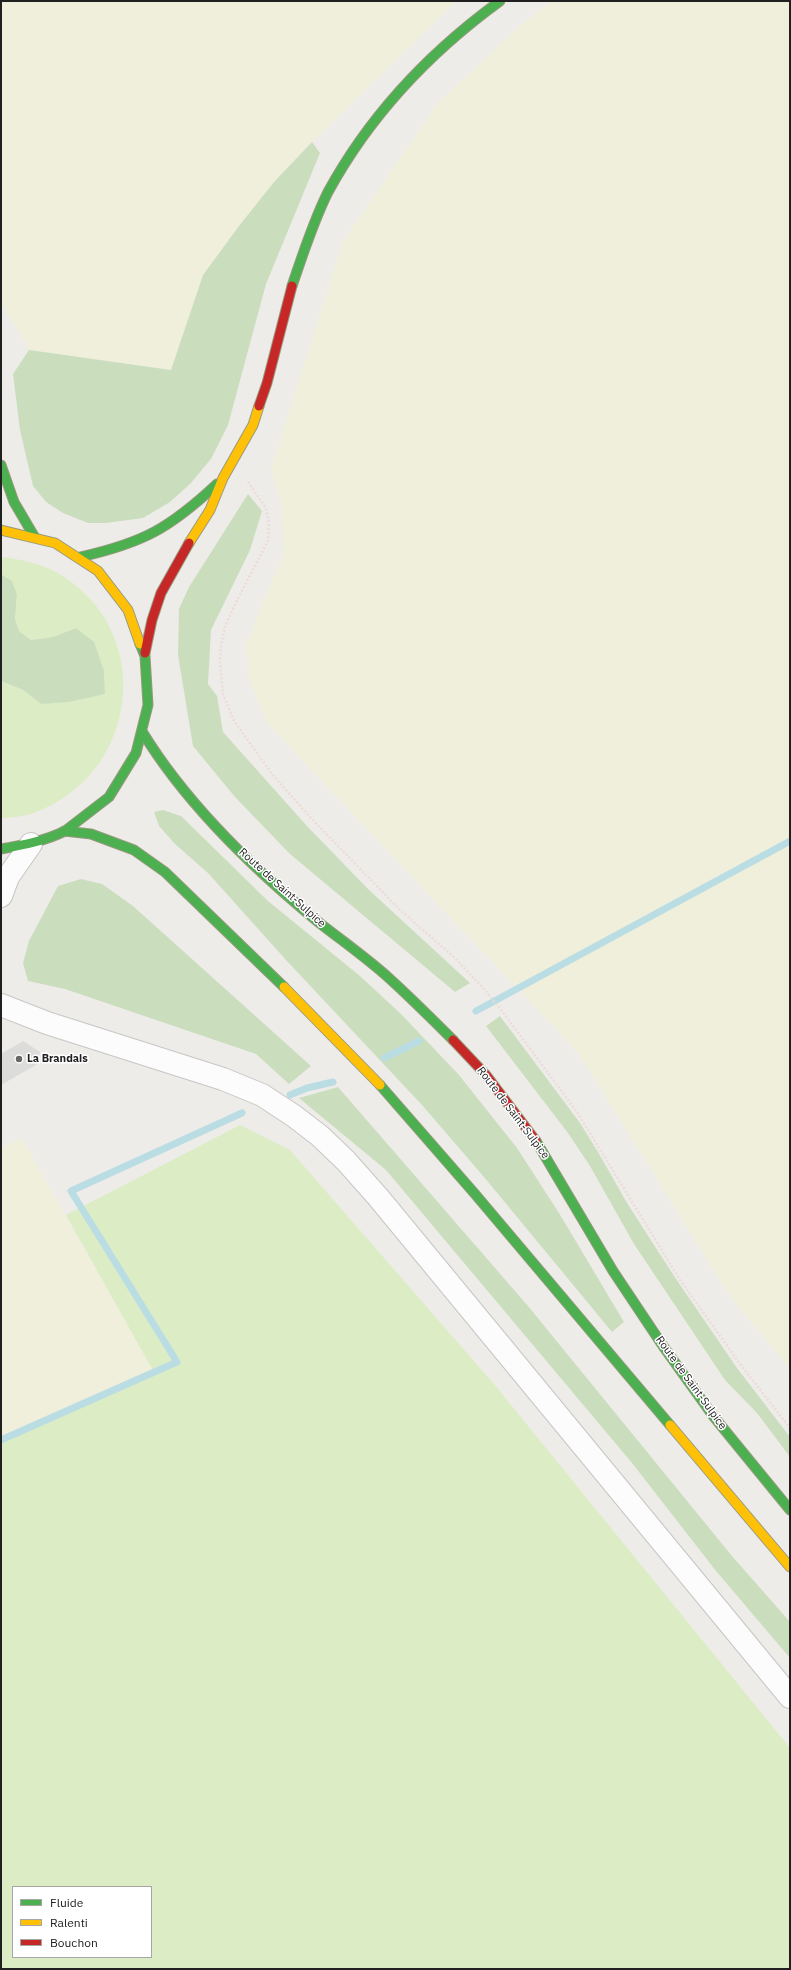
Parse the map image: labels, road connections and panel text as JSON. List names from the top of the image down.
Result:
{
  "streets": {
    "main road": ["Route de Saint-Sulpice"]
  },
  "places": ["La Brandais"],
  "legend": ["Fluide", "Ralenti", "Bouchon"]
}
